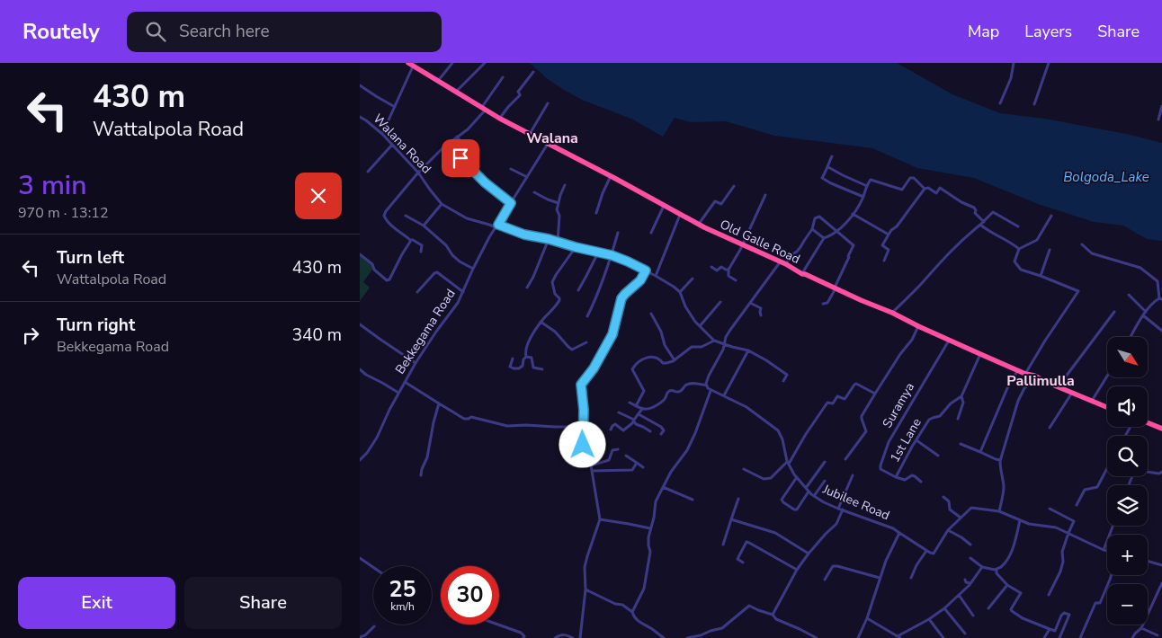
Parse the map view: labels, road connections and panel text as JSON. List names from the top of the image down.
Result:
{
  "streets": {
    "highway": ["Old Galle Road"],
    "street": [
      "Walana Road",
      "Bekkegama Road",
      "Suramya",
      "1st Lane",
      "Jubilee Road"
    ]
  },
  "crossings": [
    ["Walana Road", "Bekkegama Road"],
    ["Old Galle Road", "Bekkegama Road"],
    ["Old Galle Road", "Suramya"],
    ["Old Galle Road", "1st Lane"],
    ["Suramya", "1st Lane"]
  ],
  "districts": ["Walana", "Pallimulla"],
  "water": ["Bolgoda_Lake"],
  "north": "bottom right",
  "page": {
    "header": "Routely",
    "search": "Search here",
    "nav": ["Map", "Layers", "Share"],
    "turn": ["430 m", "Wattalpola Road"],
    "heading": ["3 min", "970 m · 13:12"],
    "list": [
      {
        "name": "Turn left",
        "note": "Wattalpola Road",
        "value": "430 m"
      },
      {
        "name": "Turn right",
        "note": "Bekkegama Road",
        "value": "340 m"
      }
    ],
    "map_buttons": ["+", "−"],
    "speed": "25 km/h",
    "limit": "30",
    "buttons": ["Exit", "Share"]
  }
}
